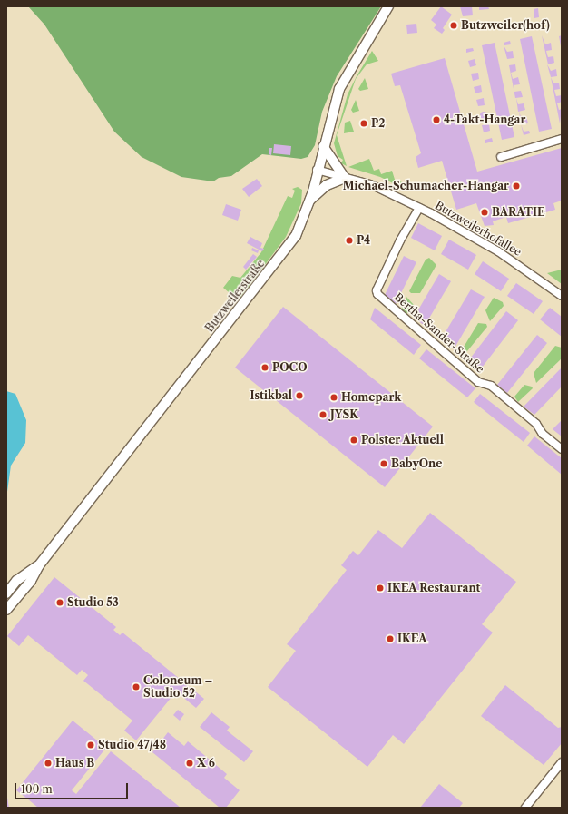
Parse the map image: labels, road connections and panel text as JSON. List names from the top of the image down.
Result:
{
  "streets": {
    "street": ["Butzweilerhofallee", "Butzweilerstraße", "Bertha-Sander-Straße"]
  },
  "crossings": [
    ["Butzweilerhofallee", "Butzweilerstraße"],
    ["Butzweilerhofallee", "Bertha-Sander-Straße"]
  ],
  "places": [
    "Butzweiler(hof)",
    "4-Takt-Hangar",
    "P2",
    "Michael-Schumacher-Hangar",
    "BARATIE",
    "P4",
    "POCO",
    "Istikbal",
    "Homepark",
    "JYSK",
    "Polster Aktuell",
    "BabyOne",
    "IKEA Restaurant",
    "Studio 53",
    "IKEA",
    "Coloneum – Studio 52",
    "Studio 47/48",
    "Haus B",
    "X 6"
  ],
  "scale_bar": "100 m"
}
